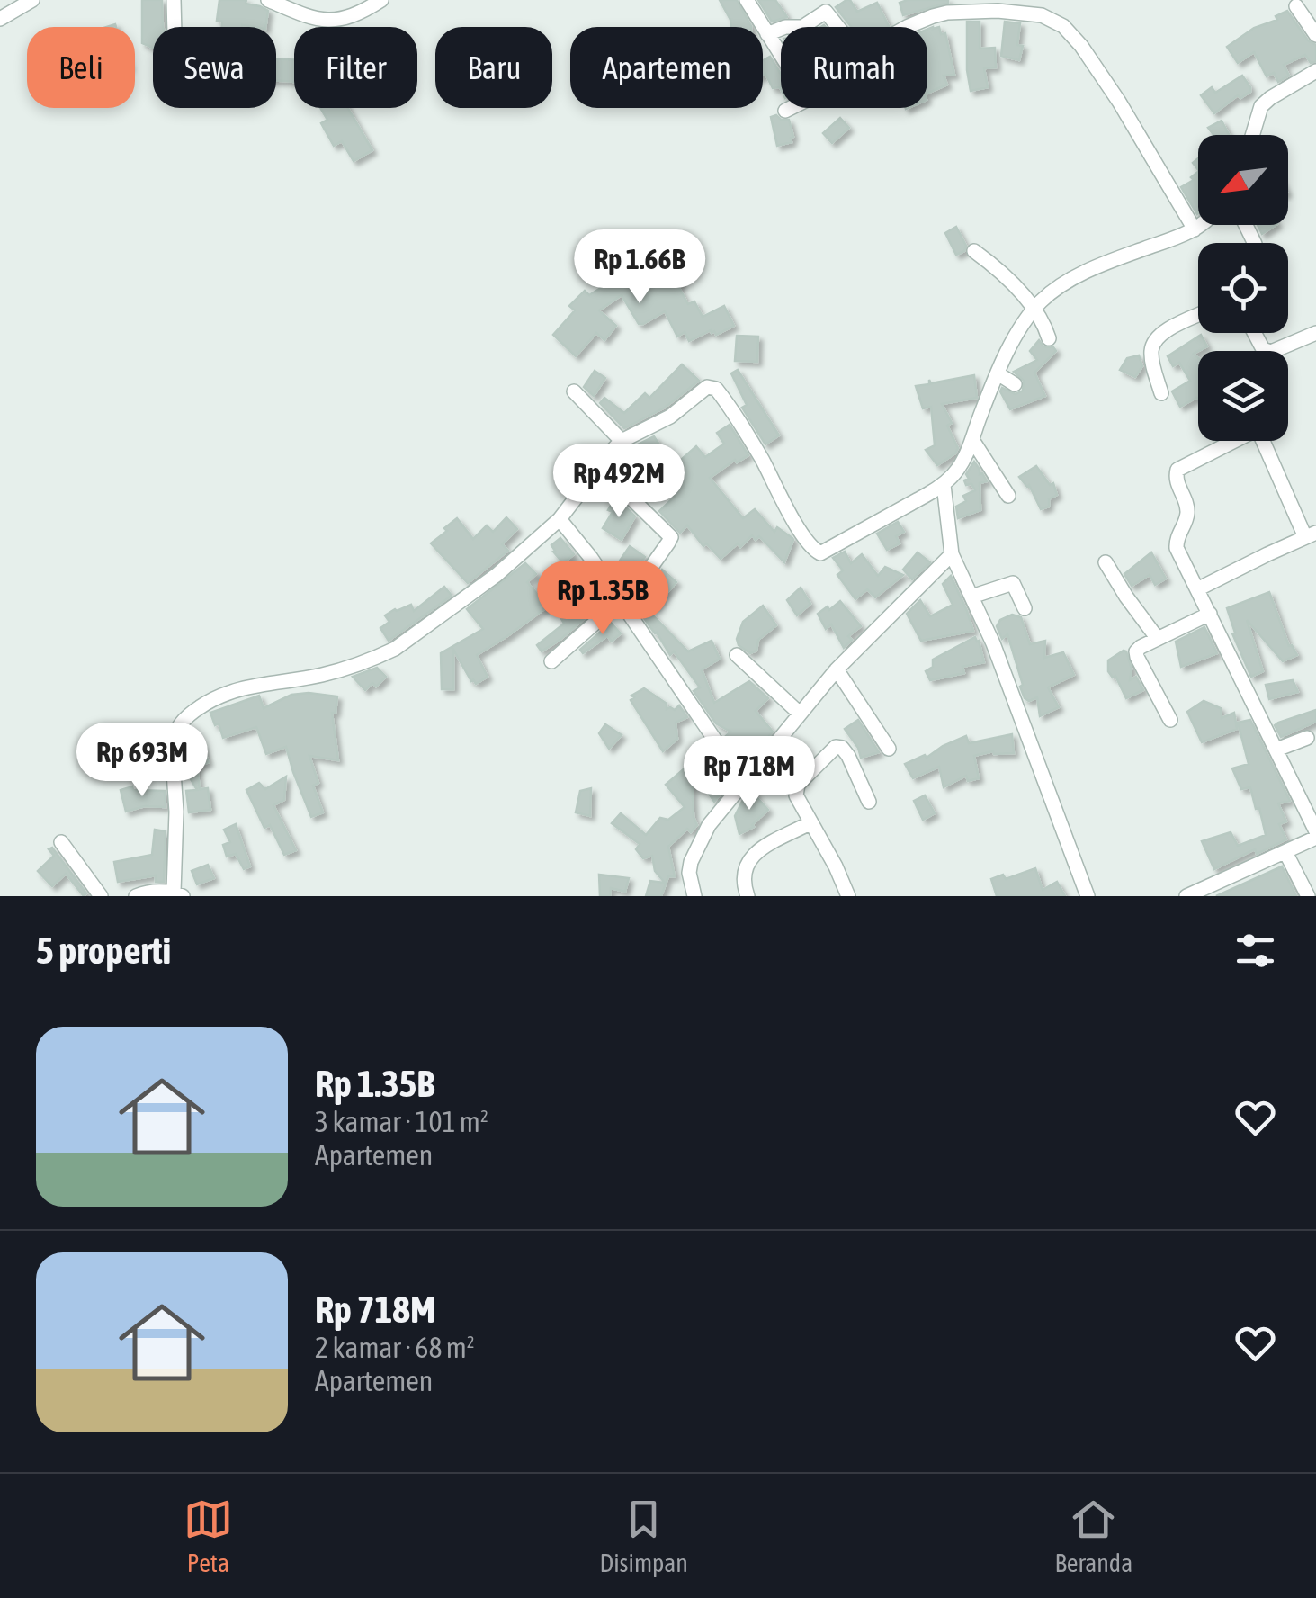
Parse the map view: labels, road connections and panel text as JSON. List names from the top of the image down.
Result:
{
  "north": "bottom left",
  "page": {
    "chip": [
      "Beli",
      "Sewa",
      "Filter",
      "Baru",
      "Apartemen",
      "Rumah"
    ],
    "price": [
      "Rp 1.66B",
      "Rp 492M",
      "Rp 1.35B",
      "Rp 693M",
      "Rp 718M"
    ],
    "heading": "5 properti",
    "list": [
      {
        "name": "Rp 1.35B",
        "note": "3 kamar · 101 m² · Apartemen"
      },
      {
        "name": "Rp 718M",
        "note": "2 kamar · 68 m² · Apartemen"
      }
    ],
    "tabs": ["Peta", "Disimpan", "Beranda"]
  }
}
